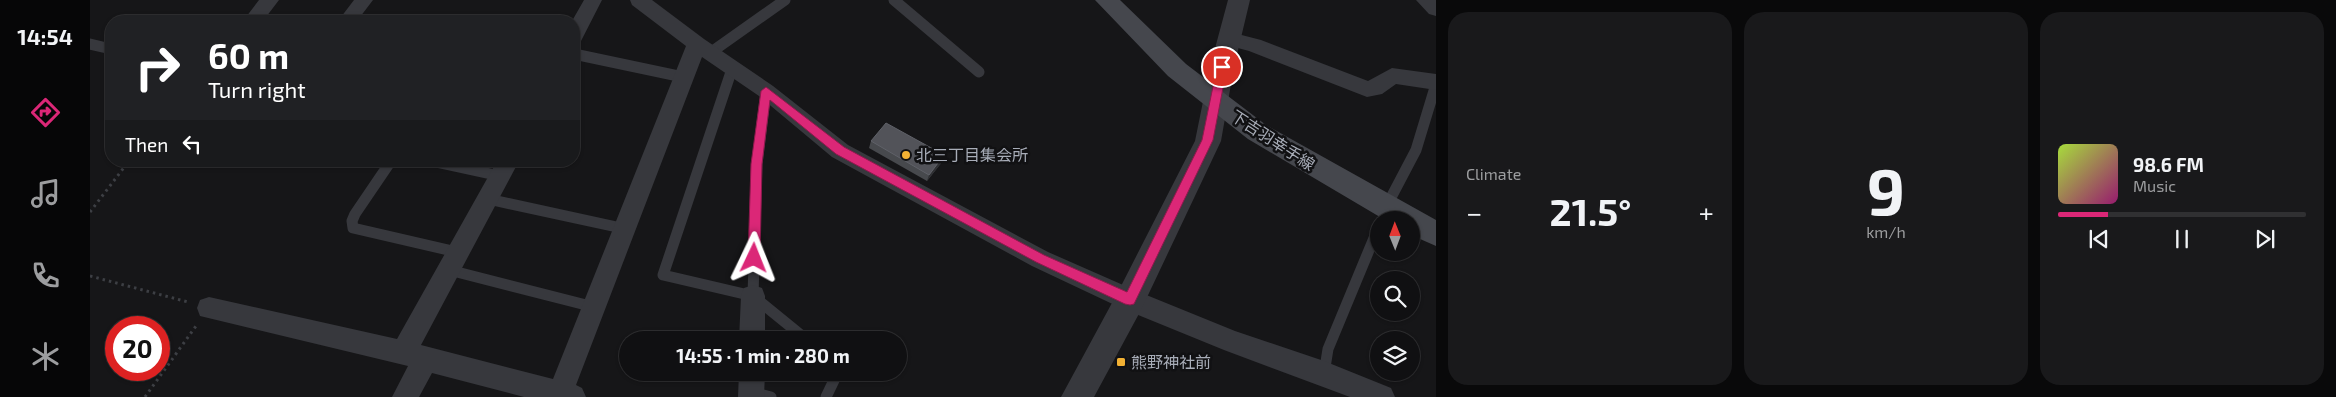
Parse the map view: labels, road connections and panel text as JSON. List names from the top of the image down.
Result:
{
  "streets": {
    "main road": ["下吉羽幸手線"]
  },
  "places": {
    "other": ["北三丁目集会所"],
    "transit": ["熊野神社前"]
  },
  "north": "top",
  "page": {
    "tabs": "14:54",
    "tile": [
      "Climate",
      ["9", "km/h"]
    ],
    "turn": ["60 m", "Turn right"],
    "then": "Then",
    "song": ["98.6 FM", "Music"],
    "heat": ["−", "21.5°", "+"],
    "limit": "20",
    "trip": "14:55 · 1 min · 280 m"
  }
}
